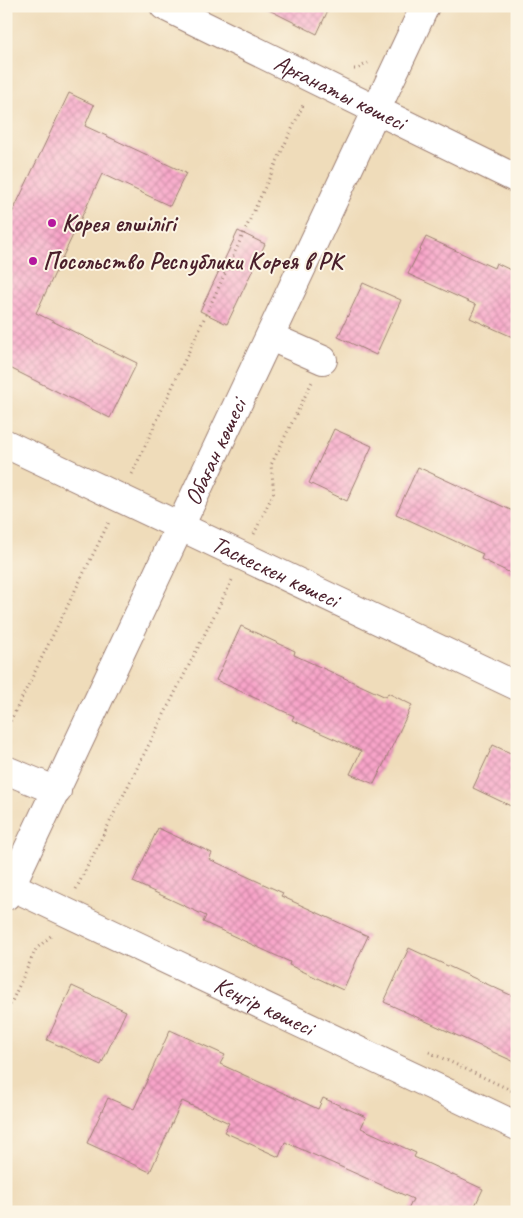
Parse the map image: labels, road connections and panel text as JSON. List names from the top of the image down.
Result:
{
  "streets": {
    "street": [
      "Арғанаты көшесі",
      "Обаған көшесі",
      "Таскескен көшесі",
      "Кеңгір көшесі"
    ]
  },
  "crossings": [
    ["Арғанаты көшесі", "Обаған көшесі"],
    ["Обаған көшесі", "Таскескен көшесі"],
    ["Обаған көшесі", "Кеңгір көшесі"]
  ],
  "places": ["Корея елшілігі", "Посольство Республики Корея в РК"]
}
